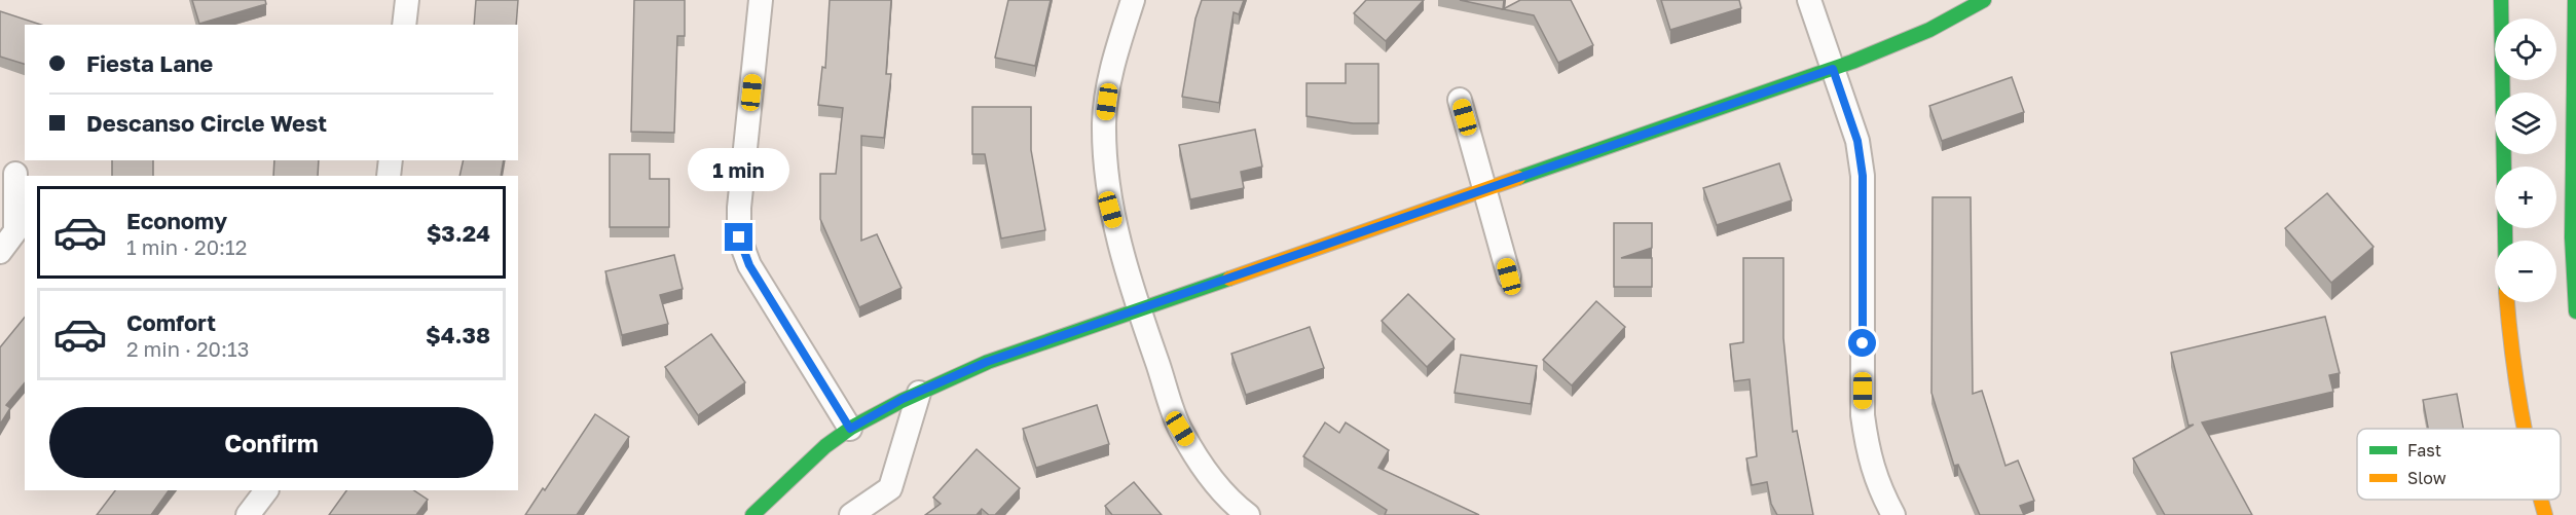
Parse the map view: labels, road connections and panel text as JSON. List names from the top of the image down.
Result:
{
  "legend": ["Fast", "Slow"],
  "page": {
    "map_buttons": ["+", "−"],
    "banner": ["Fiesta Lane", "Descanso Circle West"],
    "bubble": "1 min",
    "list": [
      {
        "name": "Economy",
        "note": "1 min · 20:12",
        "value": "$3.24"
      },
      {
        "name": "Comfort",
        "note": "2 min · 20:13",
        "value": "$4.38"
      }
    ],
    "buttons": "Confirm"
  }
}
